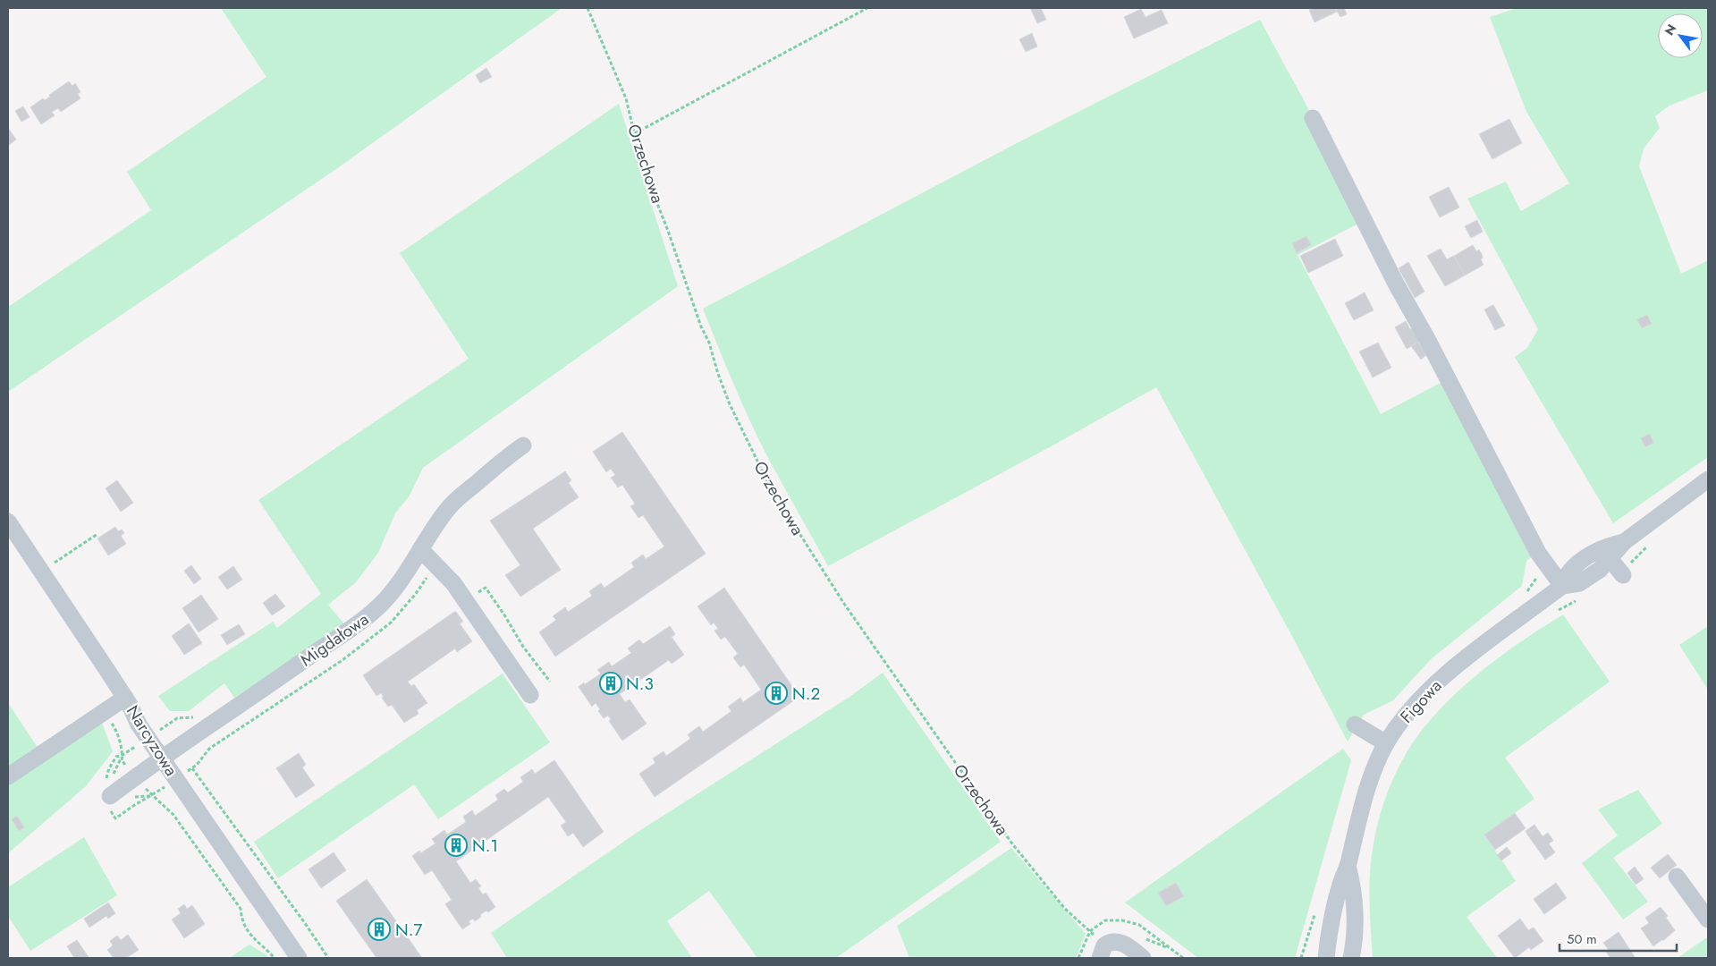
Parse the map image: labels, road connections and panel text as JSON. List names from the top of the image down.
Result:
{
  "streets": {
    "street": ["Migdałowa", "Figowa", "Narcyzowa"],
    "path": ["Orzechowa"]
  },
  "crossings": [
    ["Migdałowa", "Narcyzowa"]
  ],
  "places": {
    "building": [
      "N.3",
      "N.2",
      "N.1",
      "N.7"
    ]
  },
  "scale_bar": "50 m",
  "north": "top left"
}
